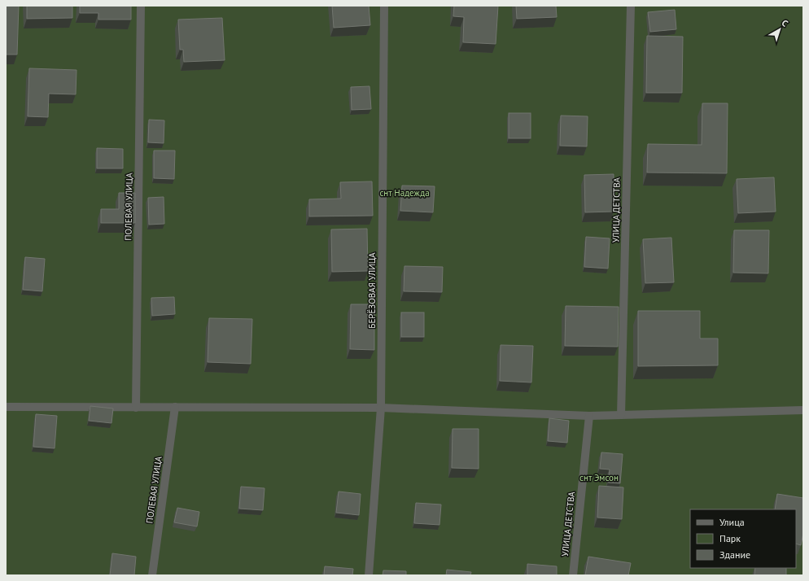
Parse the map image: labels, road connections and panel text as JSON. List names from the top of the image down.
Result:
{
  "streets": {
    "street": ["ПОЛЕВАЯ УЛИЦА", "УЛИЦА ДЕТСТВА", "БЕРЁЗОВАЯ УЛИЦА"]
  },
  "parks": ["снт Надежда", "снт Эмсон"],
  "legend": ["Улица", "Парк", "Здание"],
  "north": "top right"
}
